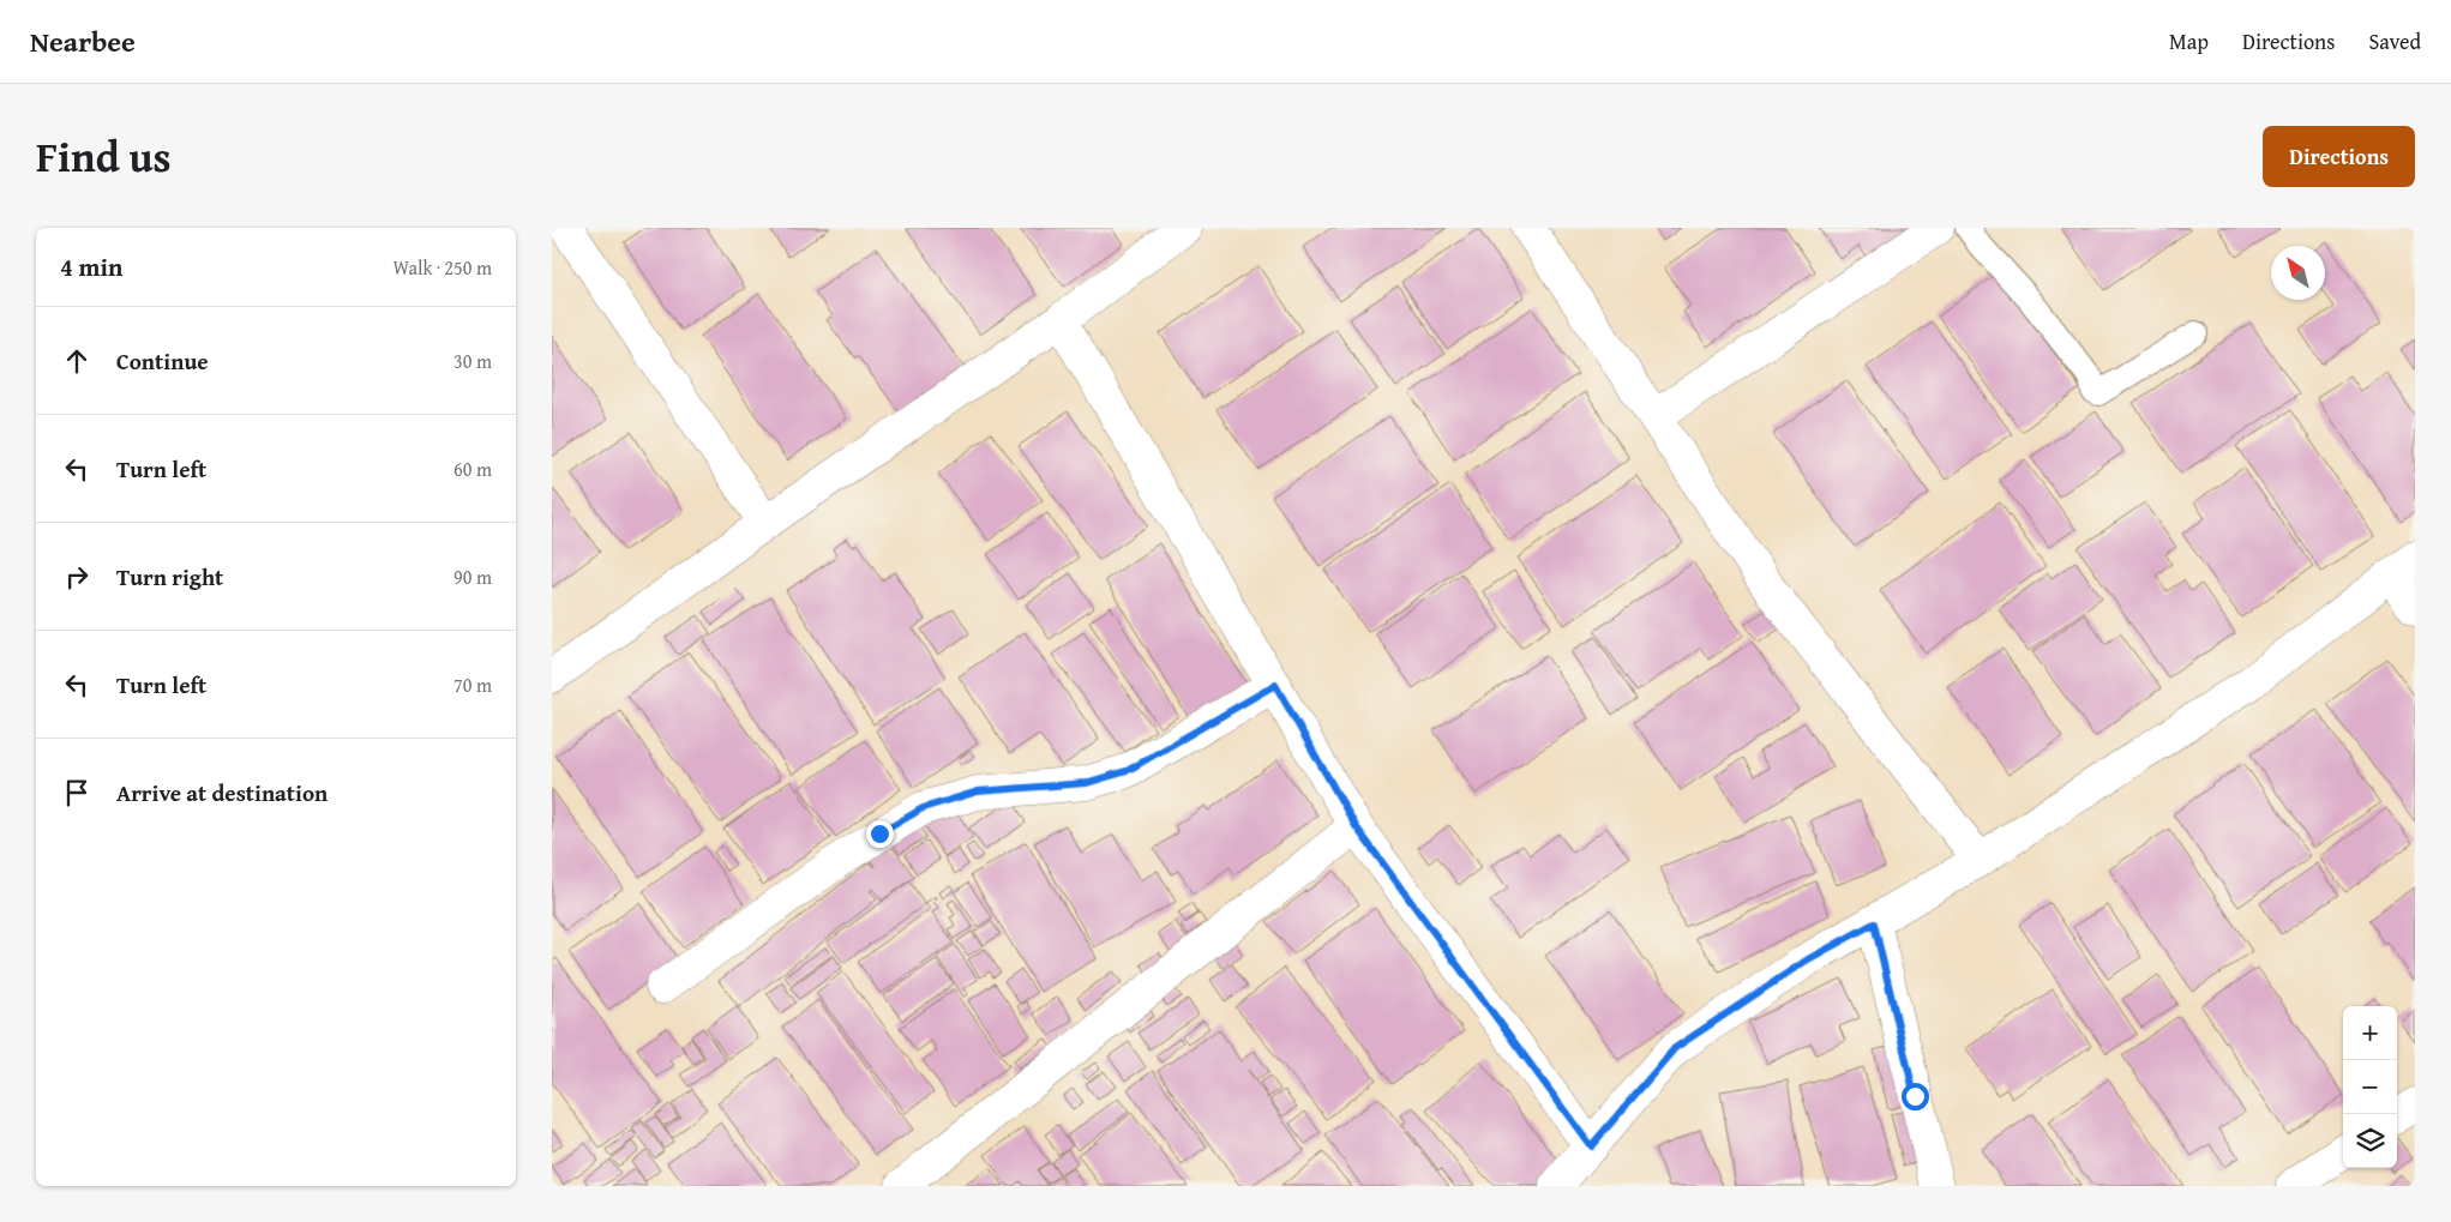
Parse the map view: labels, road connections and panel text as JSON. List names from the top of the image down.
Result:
{
  "north": "top left",
  "page": {
    "header": "Nearbee",
    "nav": ["Map", "Directions", "Saved"],
    "title": "Find us",
    "buttons": "Directions",
    "heading": ["4 min", "Walk · 250 m"],
    "list": [
      ["Continue", "30 m"],
      ["Turn left", "60 m"],
      ["Turn right", "90 m"],
      ["Turn left", "70 m"],
      "Arrive at destination"
    ],
    "map_buttons": ["+", "−"]
  }
}
